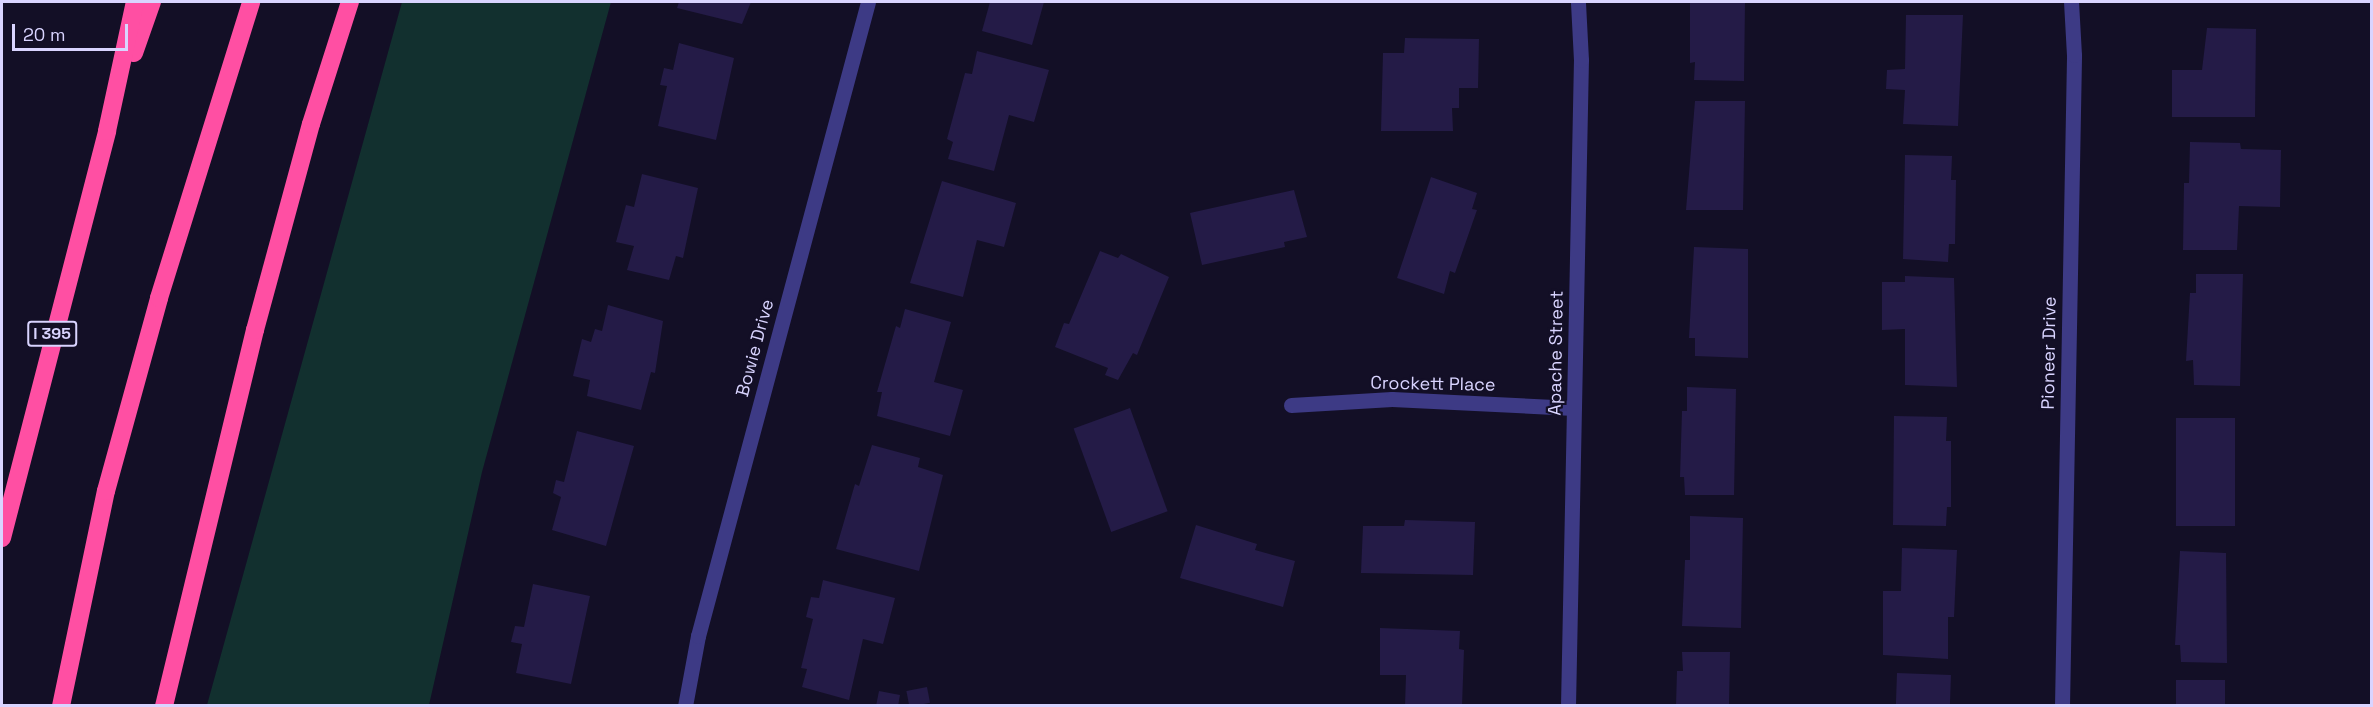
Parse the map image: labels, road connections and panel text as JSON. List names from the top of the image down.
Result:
{
  "streets": {
    "highway": ["I 395"],
    "street": [
      "Bowie Drive",
      "Apache Street",
      "Pioneer Drive",
      "Crockett Place"
    ]
  },
  "crossings": [
    ["Apache Street", "Crockett Place"]
  ],
  "scale_bar": "20 m"
}
